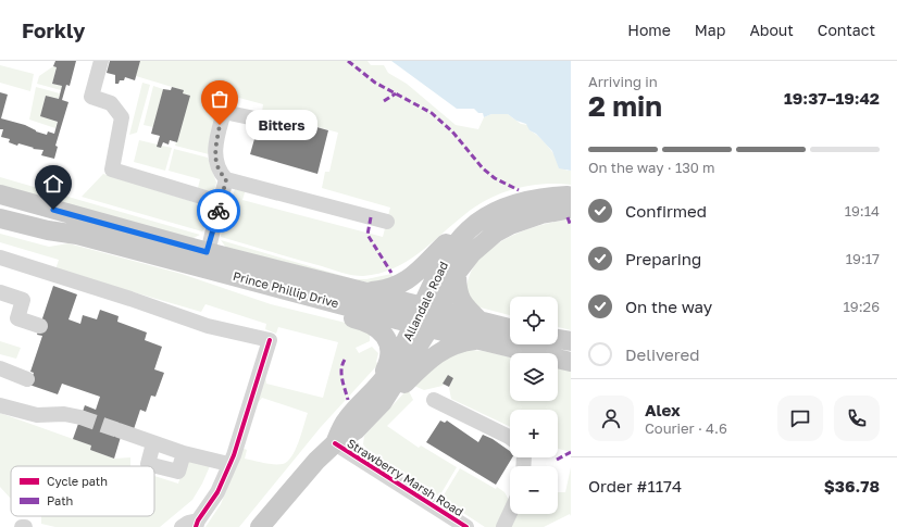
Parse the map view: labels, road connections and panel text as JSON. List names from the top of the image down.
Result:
{
  "streets": {
    "main road": ["Prince Phillip Drive", "Allandale Road"],
    "street": ["Strawberry Marsh Road"]
  },
  "crossings": [
    ["Prince Phillip Drive", "Allandale Road"],
    ["Allandale Road", "Strawberry Marsh Road"]
  ],
  "places": ["Bitters"],
  "legend": ["Cycle path", "Path"],
  "page": {
    "header": "Forkly",
    "nav": [
      "Home",
      "Map",
      "About",
      "Contact"
    ],
    "heading": ["2 min", "Arriving in", "19:37–19:42"],
    "panel": [
      "Alex",
      "Courier · 4.6",
      "Order #1174",
      "$36.78"
    ],
    "bubble": "Bitters",
    "bar": "On the way · 130 m",
    "list": [
      ["Confirmed", "19:14"],
      ["Preparing", "19:17"],
      ["On the way", "19:26"],
      "Delivered"
    ],
    "map_buttons": ["+", "−"]
  }
}
